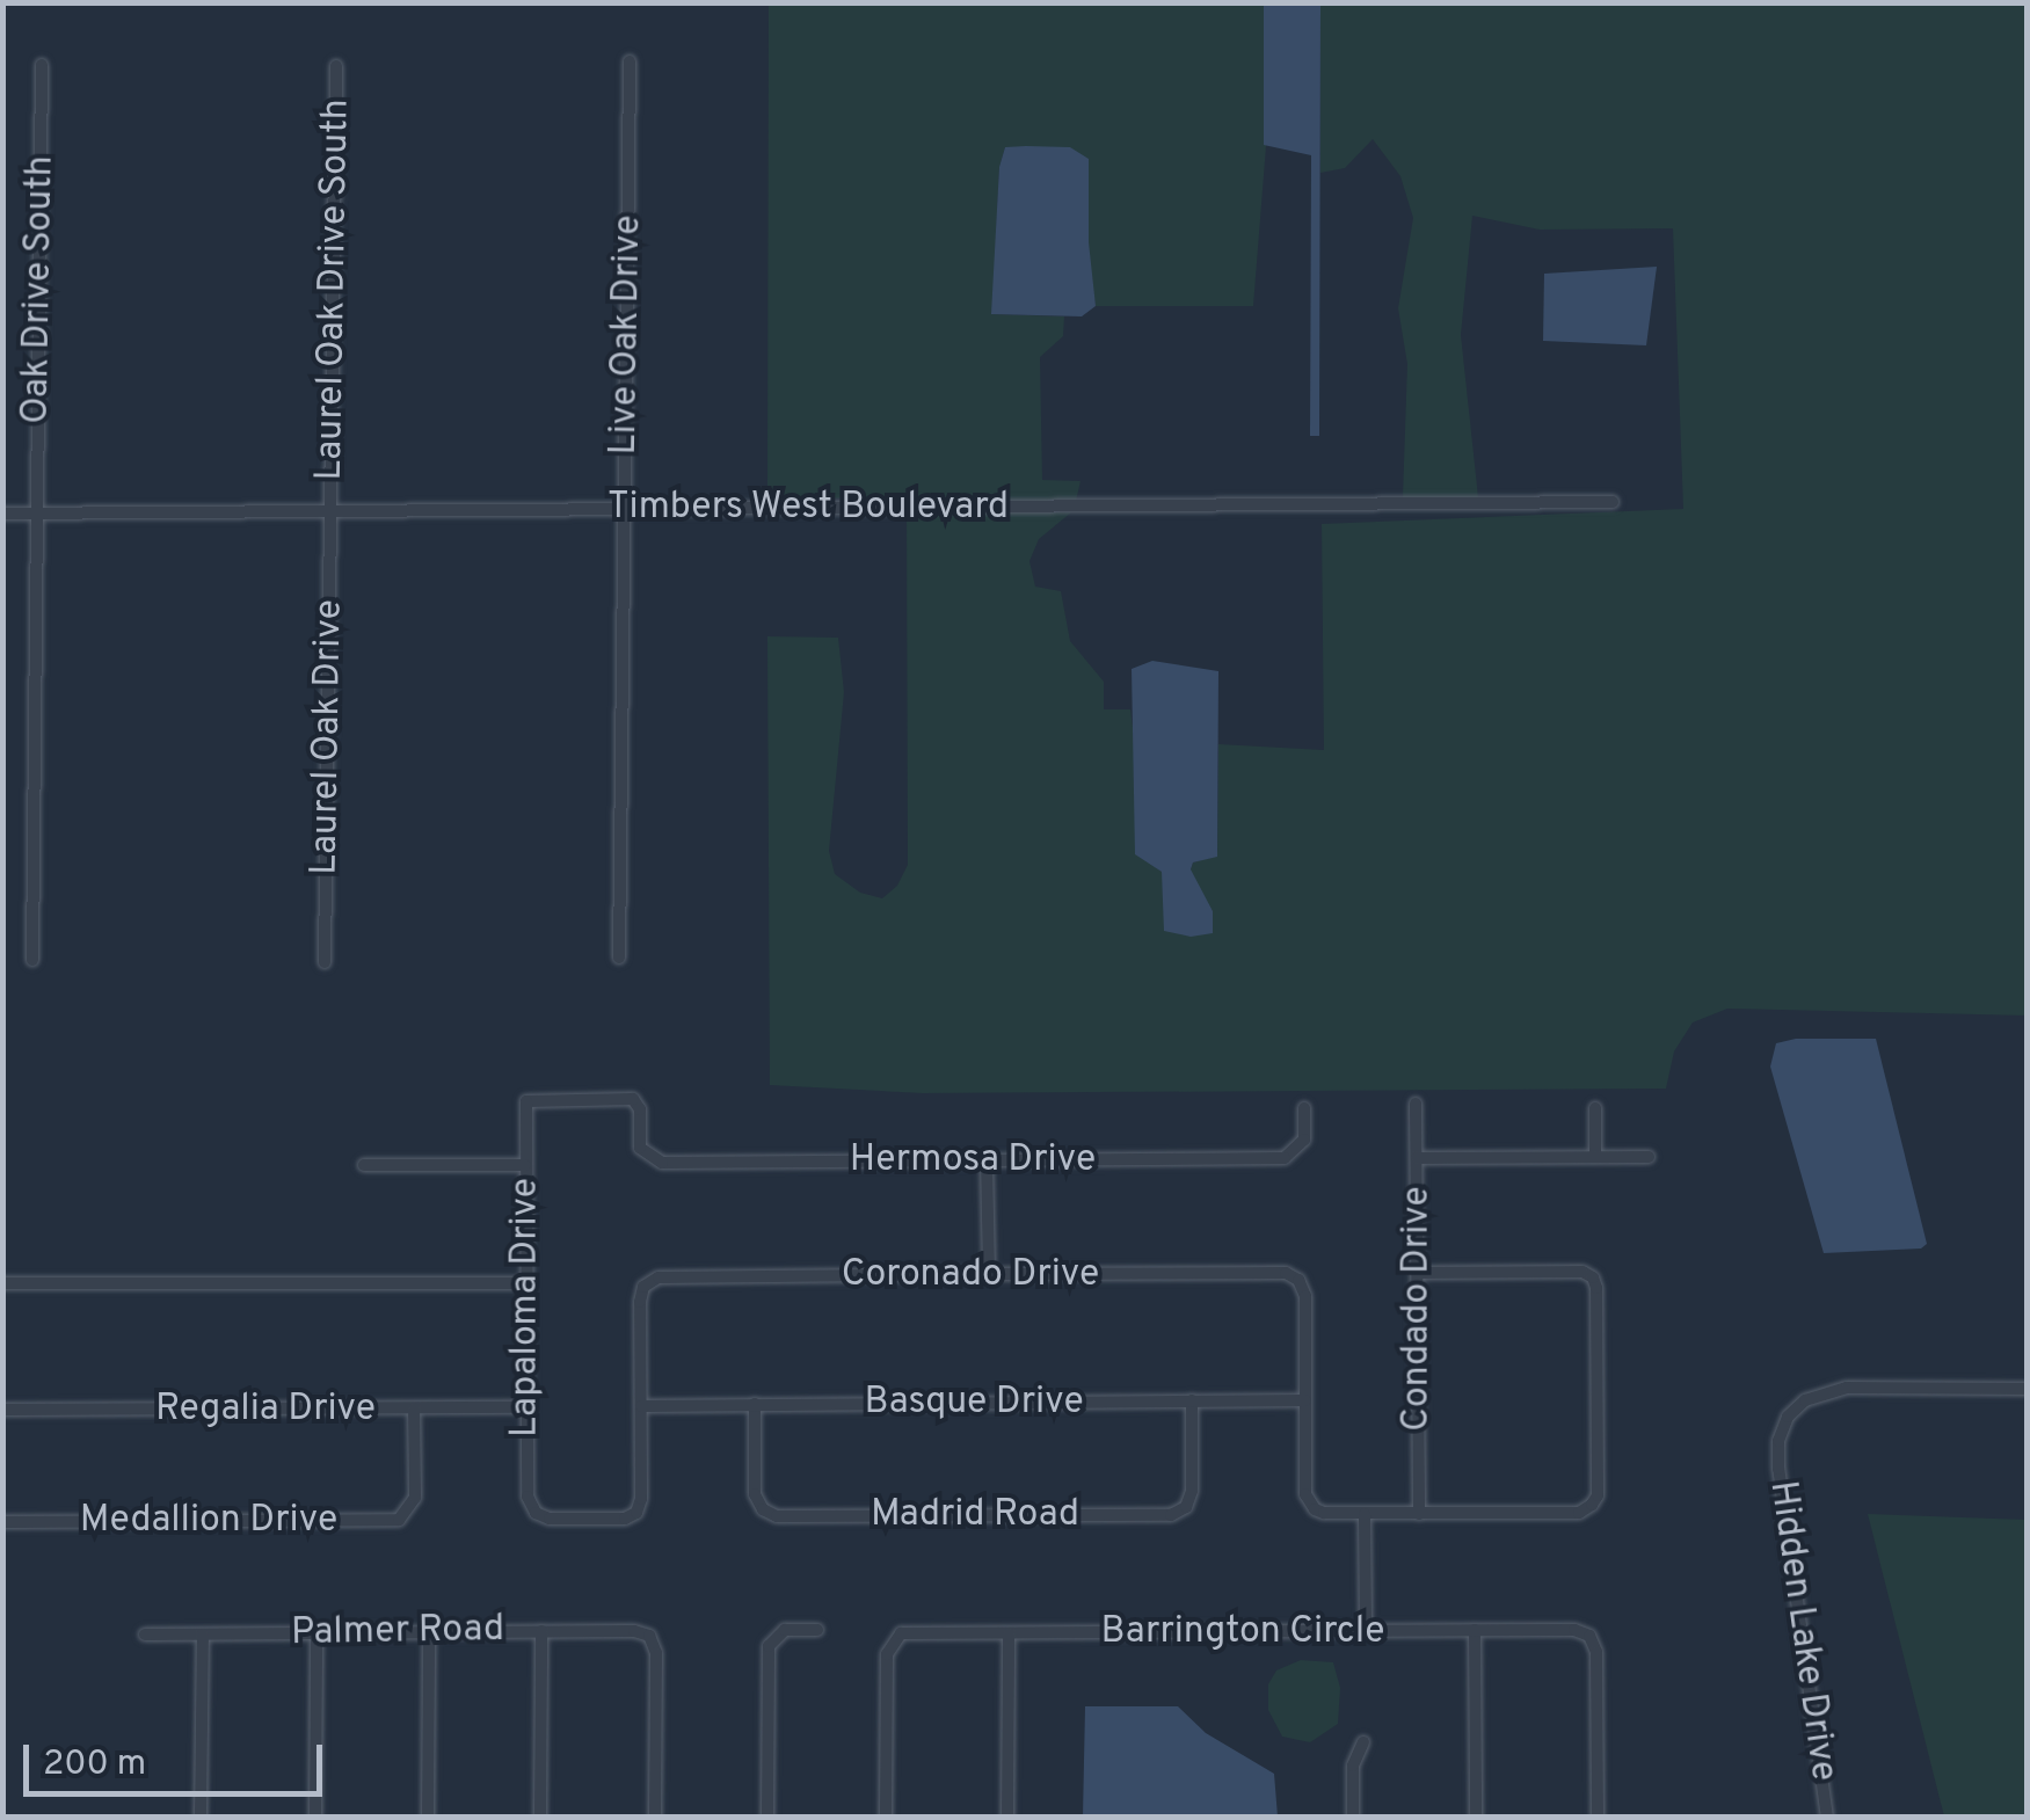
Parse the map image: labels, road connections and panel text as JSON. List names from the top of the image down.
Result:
{
  "streets": {
    "street": [
      "Oak Drive South",
      "Laurel Oak Drive South",
      "Live Oak Drive",
      "Timbers West Boulevard",
      "Laurel Oak Drive",
      "Hermosa Drive",
      "Coronado Drive",
      "Lapaloma Drive",
      "Condado Drive",
      "Basque Drive",
      "Regalia Drive",
      "Madrid Road",
      "Medallion Drive",
      "Hidden Lake Drive",
      "Palmer Road",
      "Barrington Circle"
    ]
  },
  "crossings": [
    ["Oak Drive South", "Timbers West Boulevard"],
    ["Laurel Oak Drive South", "Timbers West Boulevard"],
    ["Laurel Oak Drive South", "Laurel Oak Drive"],
    ["Live Oak Drive", "Timbers West Boulevard"],
    ["Timbers West Boulevard", "Laurel Oak Drive"],
    ["Hermosa Drive", "Lapaloma Drive"],
    ["Coronado Drive", "Lapaloma Drive"],
    ["Coronado Drive", "Basque Drive"],
    ["Lapaloma Drive", "Basque Drive"],
    ["Lapaloma Drive", "Regalia Drive"],
    ["Basque Drive", "Madrid Road"],
    ["Regalia Drive", "Medallion Drive"]
  ],
  "scale_bar": "200 m"
}
